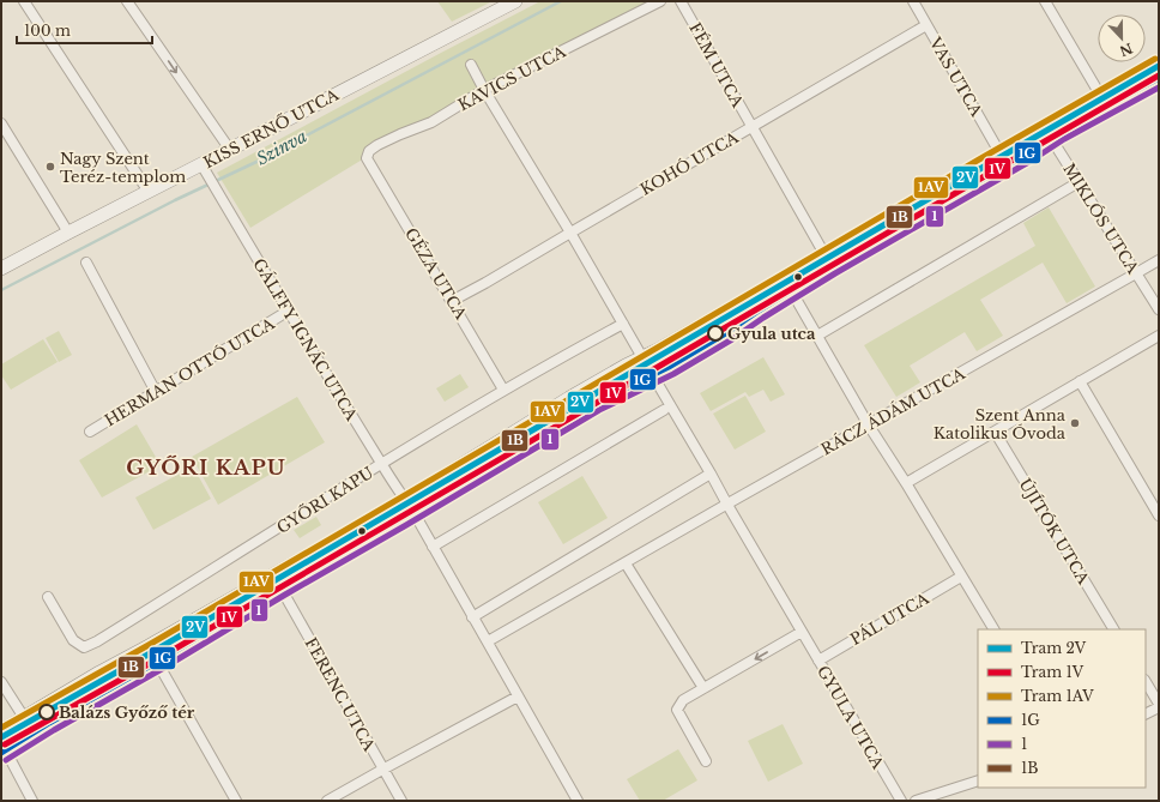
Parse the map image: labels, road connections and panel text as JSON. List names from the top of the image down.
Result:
{
  "streets": {
    "street": [
      "FÉM UTCA",
      "VAS UTCA",
      "KAVICS UTCA",
      "KISS ERNŐ UTCA",
      "KOHÓ UTCA",
      "MIKLÓS UTCA",
      "GÉZA UTCA",
      "GÁLFFY IGNÁC UTCA",
      "HERMAN OTTÓ UTCA",
      "RÁCZ ÁDÁM UTCA",
      "GYŐRI KAPU",
      "ÚJÍTÓK UTCA",
      "PÁL UTCA",
      "FERENC UTCA",
      "GYULA UTCA"
    ]
  },
  "crossings": [
    ["FÉM UTCA", "KOHÓ UTCA"],
    ["VAS UTCA", "KOHÓ UTCA"],
    ["KAVICS UTCA", "GÉZA UTCA"],
    ["KAVICS UTCA", "GYULA UTCA"],
    ["KISS ERNŐ UTCA", "GÁLFFY IGNÁC UTCA"],
    ["KOHÓ UTCA", "GÉZA UTCA"],
    ["KOHÓ UTCA", "GYULA UTCA"],
    ["MIKLÓS UTCA", "RÁCZ ÁDÁM UTCA"],
    ["GÉZA UTCA", "GYŐRI KAPU"],
    ["GÁLFFY IGNÁC UTCA", "HERMAN OTTÓ UTCA"],
    ["GÁLFFY IGNÁC UTCA", "RÁCZ ÁDÁM UTCA"],
    ["GÁLFFY IGNÁC UTCA", "GYŐRI KAPU"],
    ["RÁCZ ÁDÁM UTCA", "GYULA UTCA"],
    ["GYŐRI KAPU", "GYULA UTCA"],
    ["PÁL UTCA", "GYULA UTCA"]
  ],
  "districts": ["GYŐRI KAPU"],
  "water": ["Szinva"],
  "places": [
    "Nagy Szent Teréz-templom",
    "Gyula utca",
    "Szent Anna Katolikus Óvoda",
    "Balázs Győző tér"
  ],
  "lines": [
    "tram line 1AV",
    "tram line 2V",
    "transit line 1B",
    "tram line 1V",
    "transit line 1G",
    "transit line 1"
  ],
  "legend": [
    "Tram 2V",
    "Tram 1V",
    "Tram 1AV",
    "1G",
    "1",
    "1B"
  ],
  "scale_bar": "100 m",
  "north": "bottom"
}
